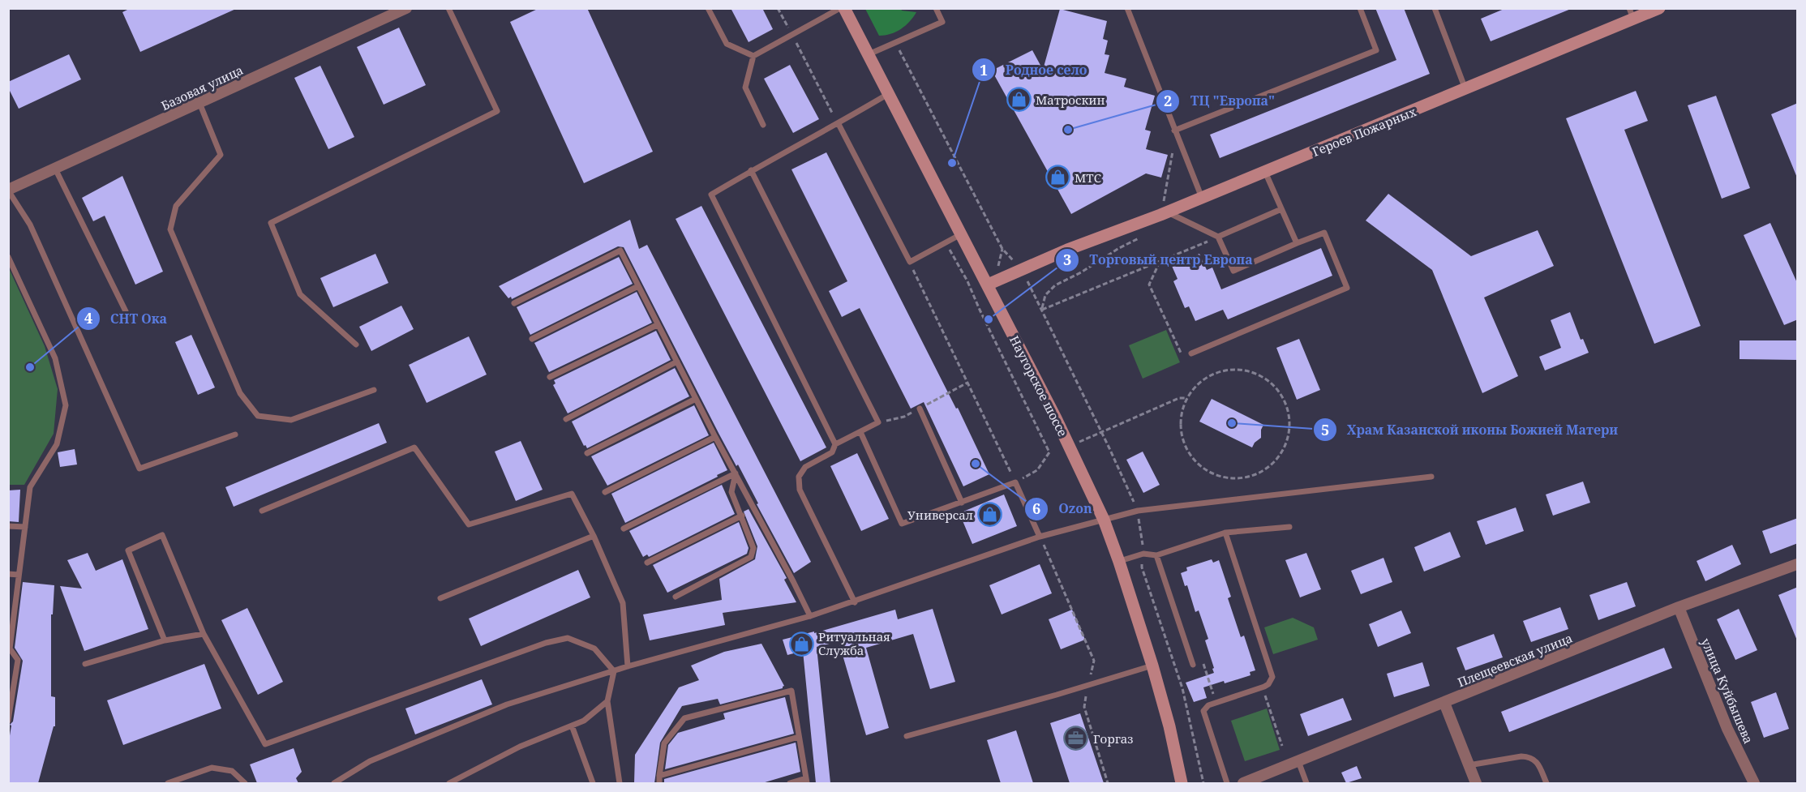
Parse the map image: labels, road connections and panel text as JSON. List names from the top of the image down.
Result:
{
  "streets": {
    "main road": ["Героев Пожарных", "Наугорское шоссе"],
    "street": ["Базовая улица", "Плещеевская улица", "улица Куйбышева"]
  },
  "crossings": [
    ["Героев Пожарных", "Наугорское шоссе"],
    ["Плещеевская улица", "улица Куйбышева"]
  ],
  "places": {
    "shop": [
      "Матроскин",
      "МТС",
      "Универсал",
      "Ритуальная Служба"
    ],
    "other": [
      "ТЦ \"Европа\"",
      "Родное село",
      "Торговый центр Европа",
      "СНТ Ока",
      "Храм Казанской иконы Божией Матери",
      "Ozon"
    ],
    "office": ["Горгаз"]
  }
}
